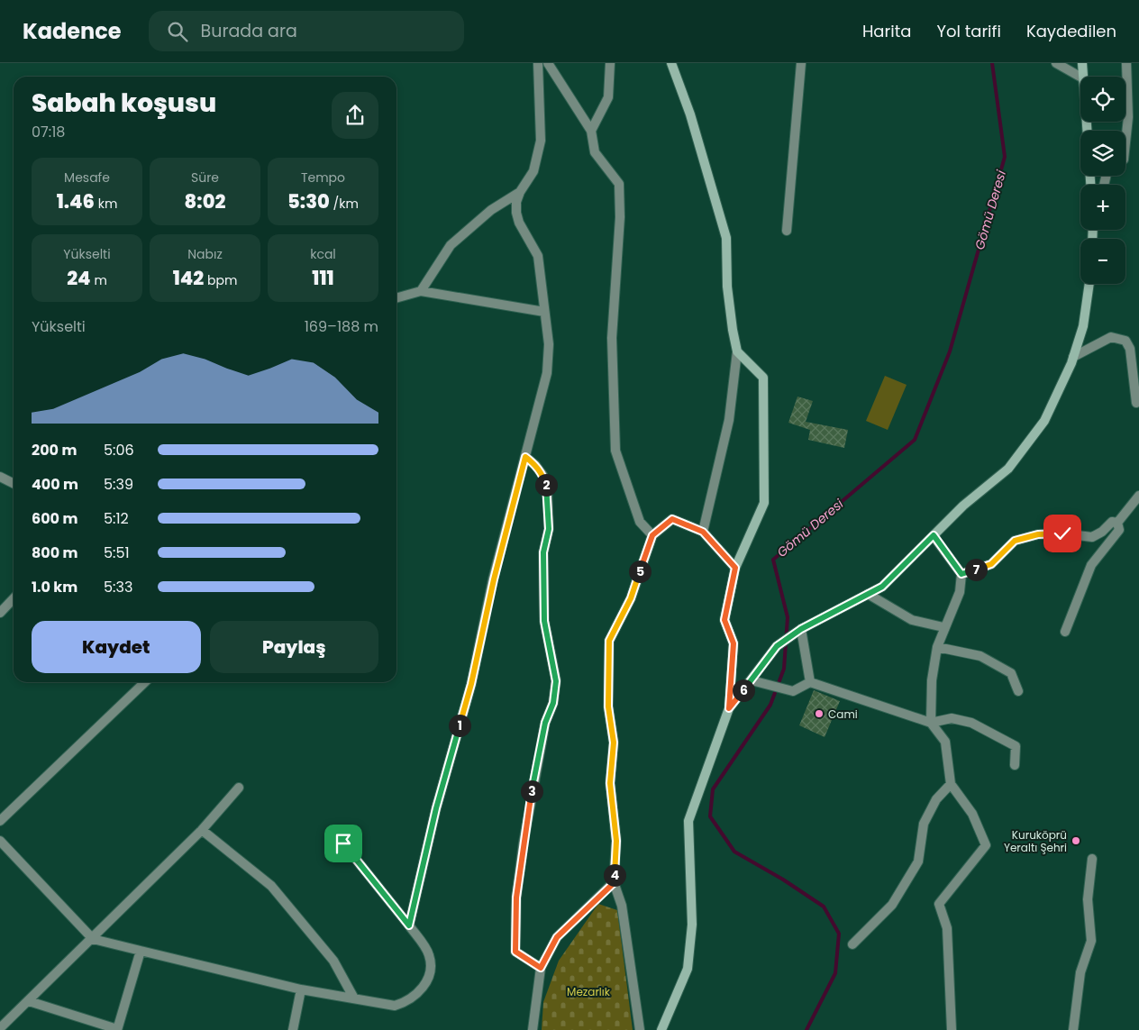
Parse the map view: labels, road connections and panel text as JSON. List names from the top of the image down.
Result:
{
  "water": ["Gömü Deresi"],
  "parks": ["Mezarlık"],
  "places": ["Cami", "Kuruköprü Yeraltı Şehri"],
  "page": {
    "header": "Kadence",
    "search": "Burada ara",
    "nav": ["Harita", "Yol tarifi", "Kaydedilen"],
    "map_buttons": ["+", "−"],
    "heading": ["Sabah koşusu", "07:18"],
    "stats": [
      ["Mesafe", "1.46 km"],
      ["Süre", "8:02"],
      ["Tempo", "5:30 /km"],
      ["Yükselti", "24 m"],
      ["Nabız", "142 bpm"],
      ["kcal", "111"]
    ],
    "chart": ["Yükselti", "169–188 m"],
    "list": [
      {
        "name": "200 m",
        "note": "5:06"
      },
      {
        "name": "400 m",
        "note": "5:39"
      },
      {
        "name": "600 m",
        "note": "5:12"
      },
      {
        "name": "800 m",
        "note": "5:51"
      },
      {
        "name": "1.0 km",
        "note": "5:33"
      }
    ],
    "pins": [
      "2",
      "7",
      "5",
      "6",
      "1",
      "3",
      "4"
    ],
    "buttons": ["Kaydet", "Paylaş"]
  }
}
